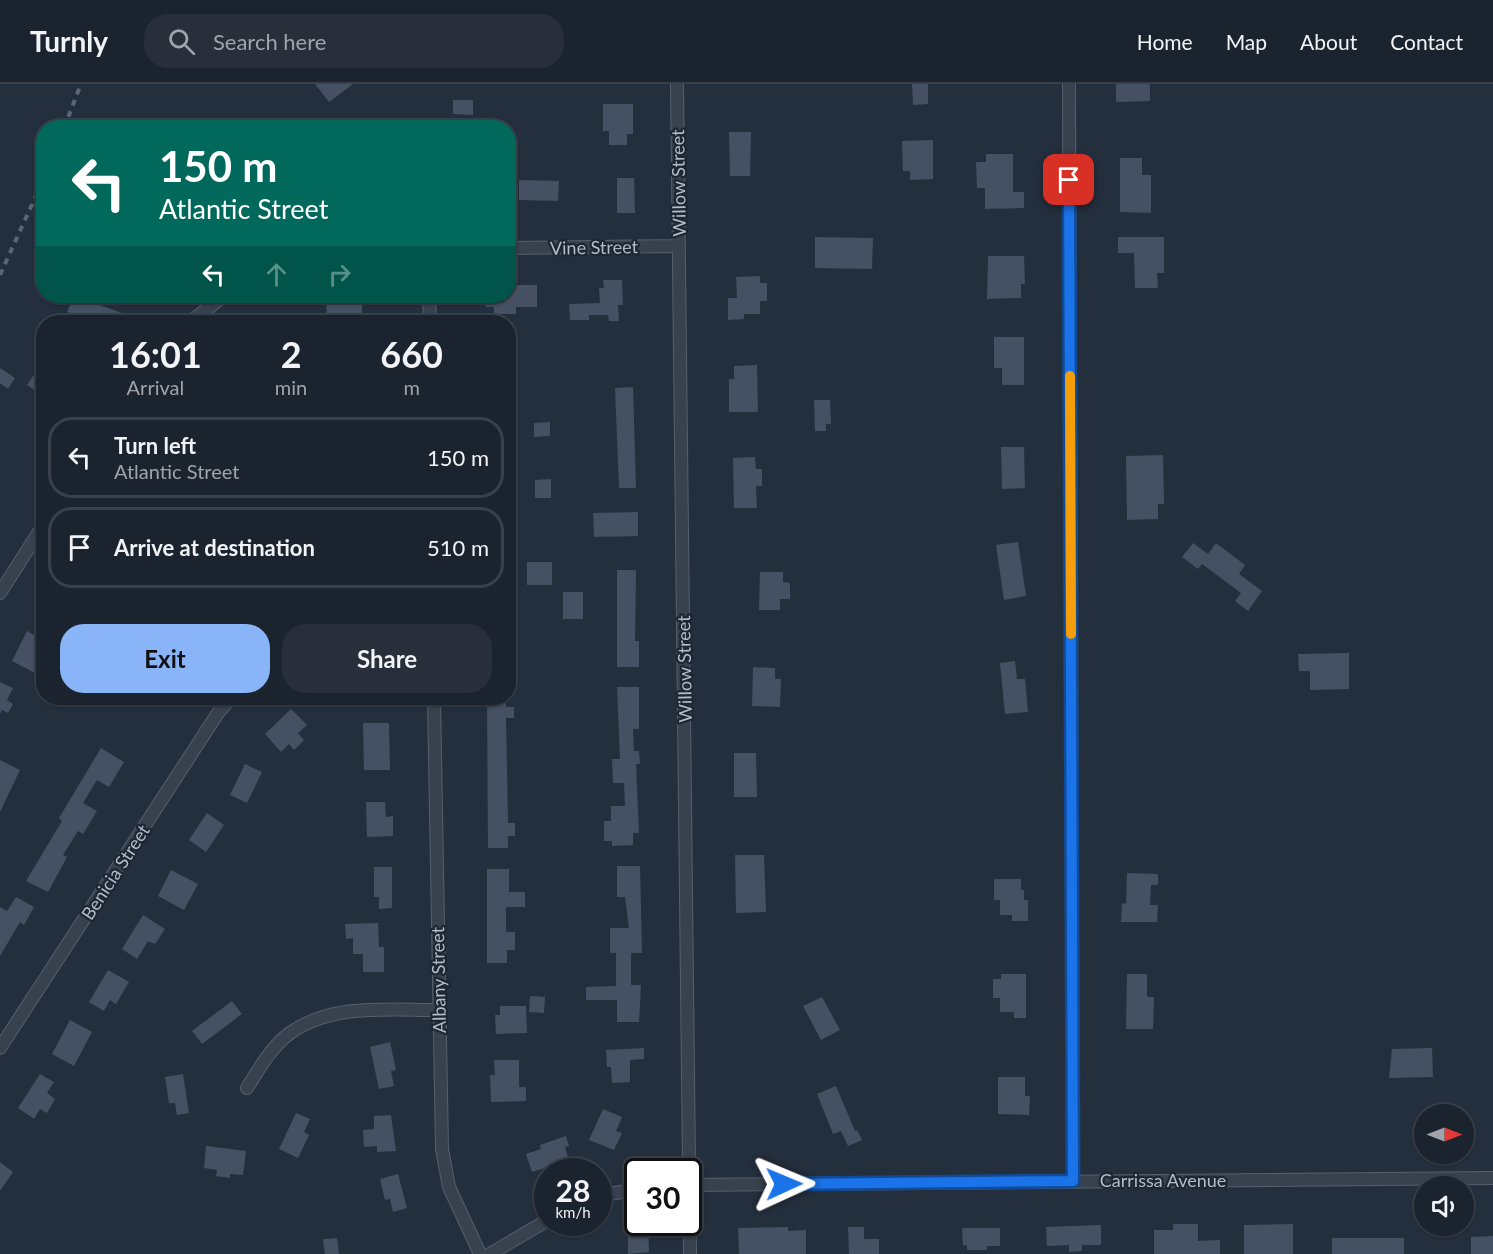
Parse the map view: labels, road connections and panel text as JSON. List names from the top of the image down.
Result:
{
  "streets": {
    "street": [
      "Willow Street",
      "Vine Street",
      "Benicia Street",
      "Albany Street",
      "Carrissa Avenue"
    ]
  },
  "crossings": [
    ["Willow Street", "Vine Street"]
  ],
  "north": "right",
  "page": {
    "header": "Turnly",
    "search": "Search here",
    "nav": [
      "Home",
      "Map",
      "About",
      "Contact"
    ],
    "turn": ["150 m", "Atlantic Street"],
    "eta": [
      "16:01",
      "Arrival",
      "2",
      "min",
      "660",
      "m"
    ],
    "list": [
      {
        "name": "Turn left",
        "note": "Atlantic Street",
        "value": "150 m"
      },
      {
        "name": "Arrive at destination",
        "value": "510 m"
      }
    ],
    "buttons": ["Exit", "Share"],
    "speed": "28 km/h",
    "limit": "30"
  }
}
